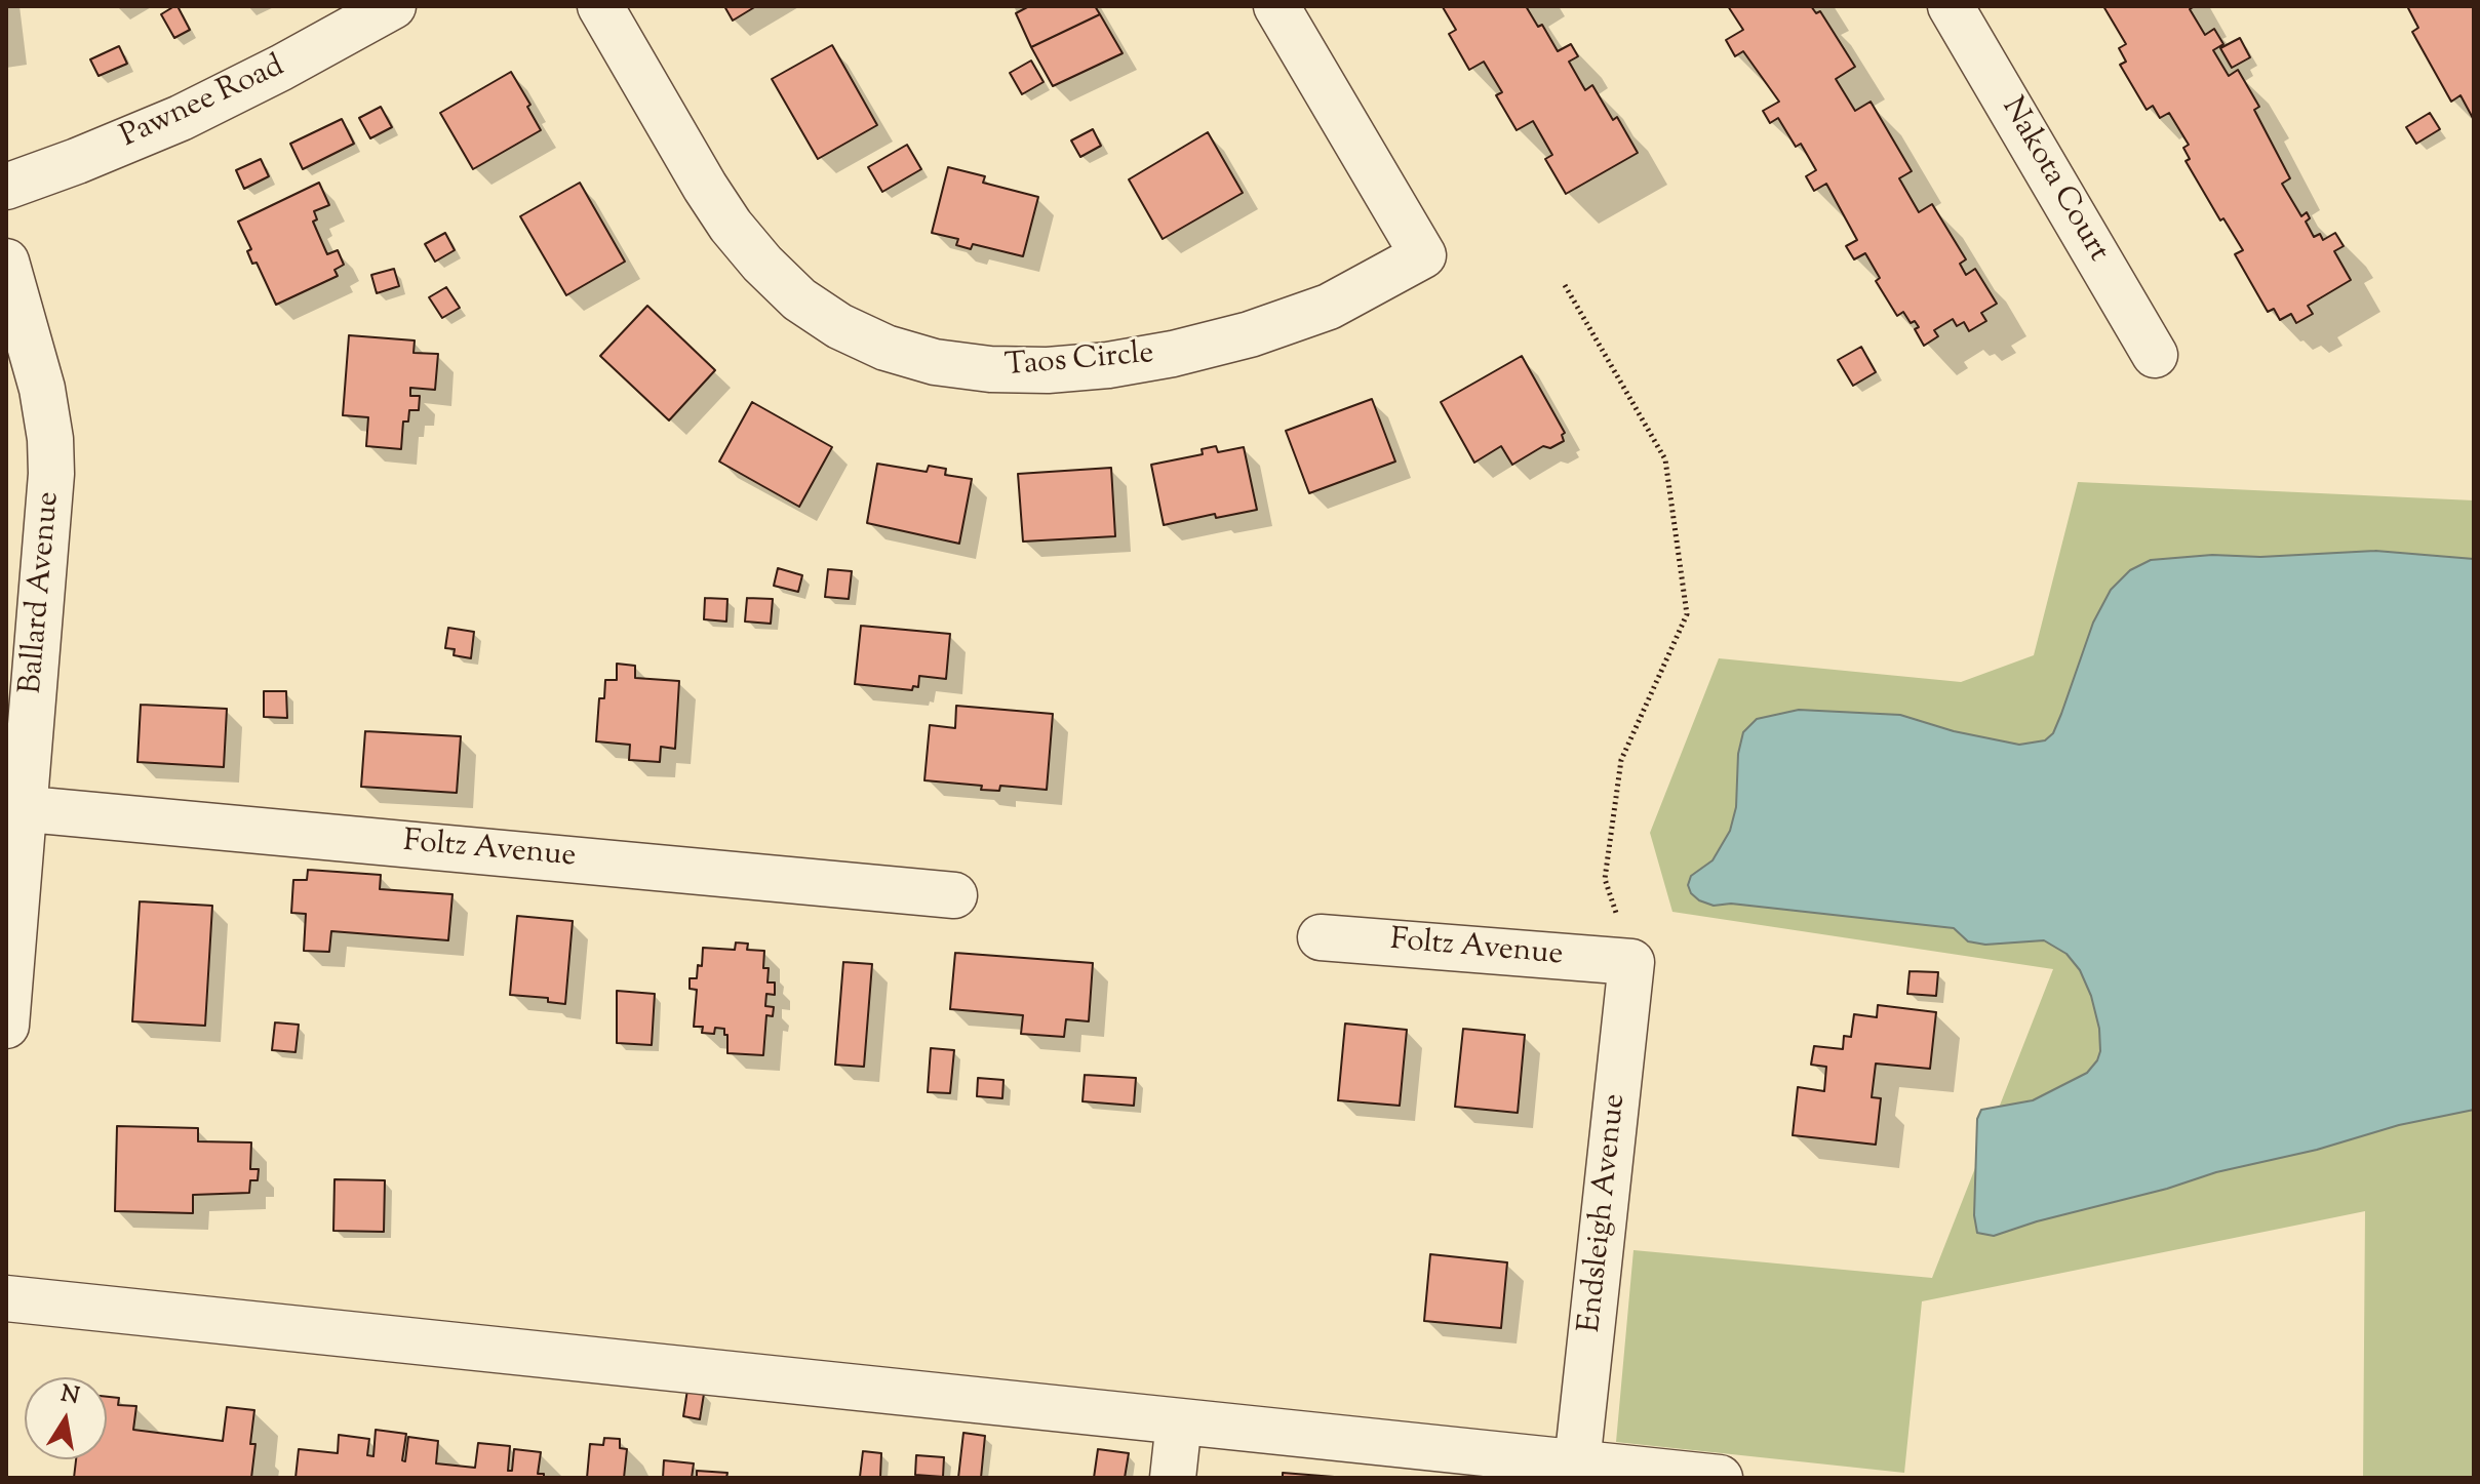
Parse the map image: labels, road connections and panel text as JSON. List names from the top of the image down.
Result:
{
  "streets": {
    "street": [
      "Pawnee Road",
      "Nakota Court",
      "Taos Circle",
      "Ballard Avenue",
      "Foltz Avenue",
      "Endsleigh Avenue"
    ]
  },
  "crossings": [
    ["Ballard Avenue", "Foltz Avenue"],
    ["Foltz Avenue", "Endsleigh Avenue"]
  ],
  "north": "top"
}
